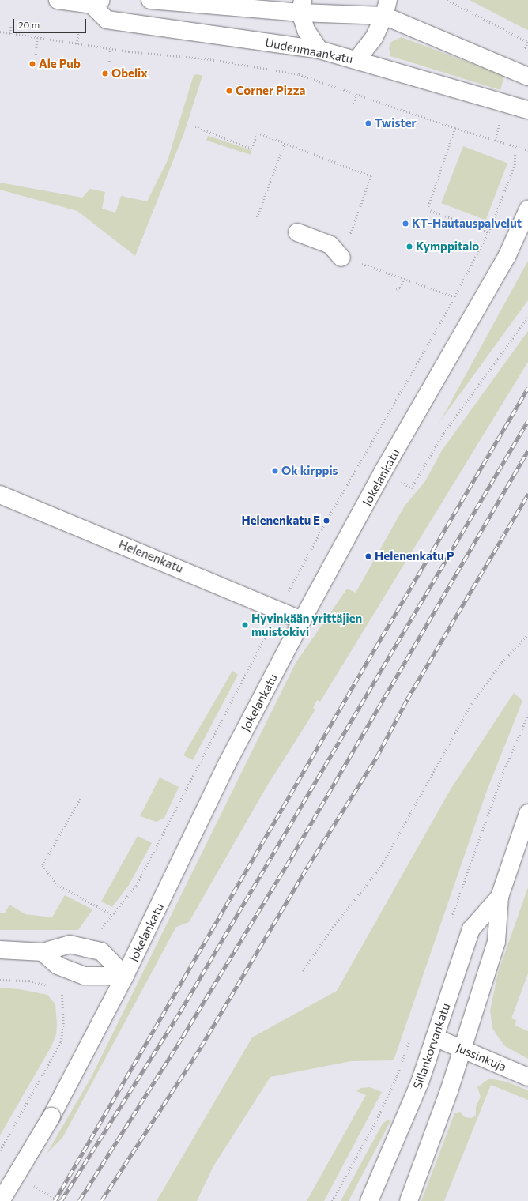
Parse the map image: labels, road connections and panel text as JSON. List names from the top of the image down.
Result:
{
  "streets": {
    "street": [
      "Uudenmaankatu",
      "Jokelankatu",
      "Helenenkatu",
      "Sillankorvankatu",
      "Jussinkuja"
    ]
  },
  "crossings": [
    ["Jokelankatu", "Helenenkatu"],
    ["Sillankorvankatu", "Jussinkuja"]
  ],
  "places": [
    "Ale Pub",
    "Obelix",
    "Corner Pizza",
    "Twister",
    "KT-Hautauspalvelut",
    "Kymppitalo",
    "Ok kirppis",
    "Helenenkatu E",
    "Helenenkatu P",
    "Hyvinkään yrittäjien muistokivi"
  ],
  "scale_bar": "20 m"
}
